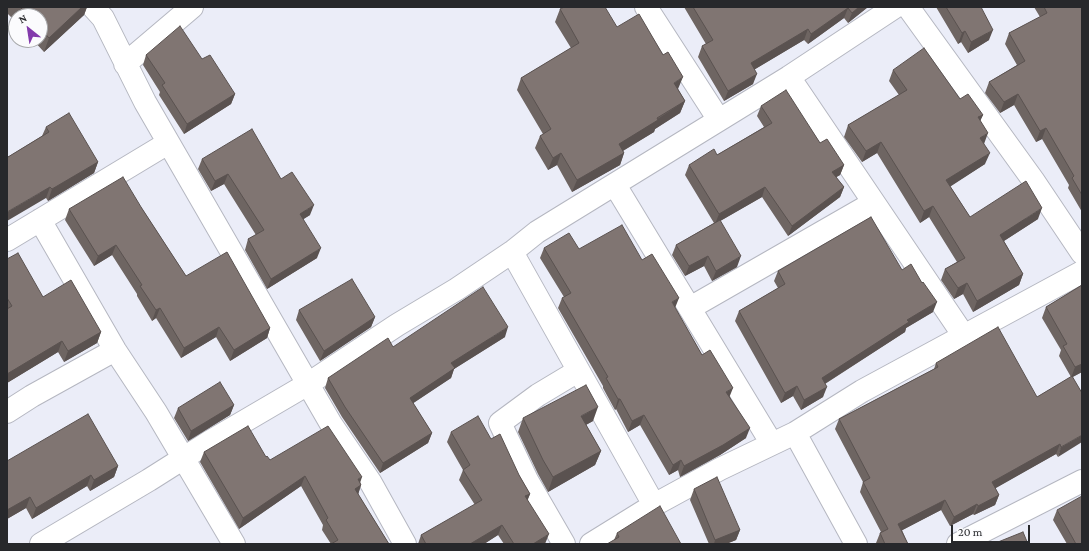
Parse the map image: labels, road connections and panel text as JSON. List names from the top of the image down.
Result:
{
  "scale_bar": "20 m",
  "north": "top left"
}
